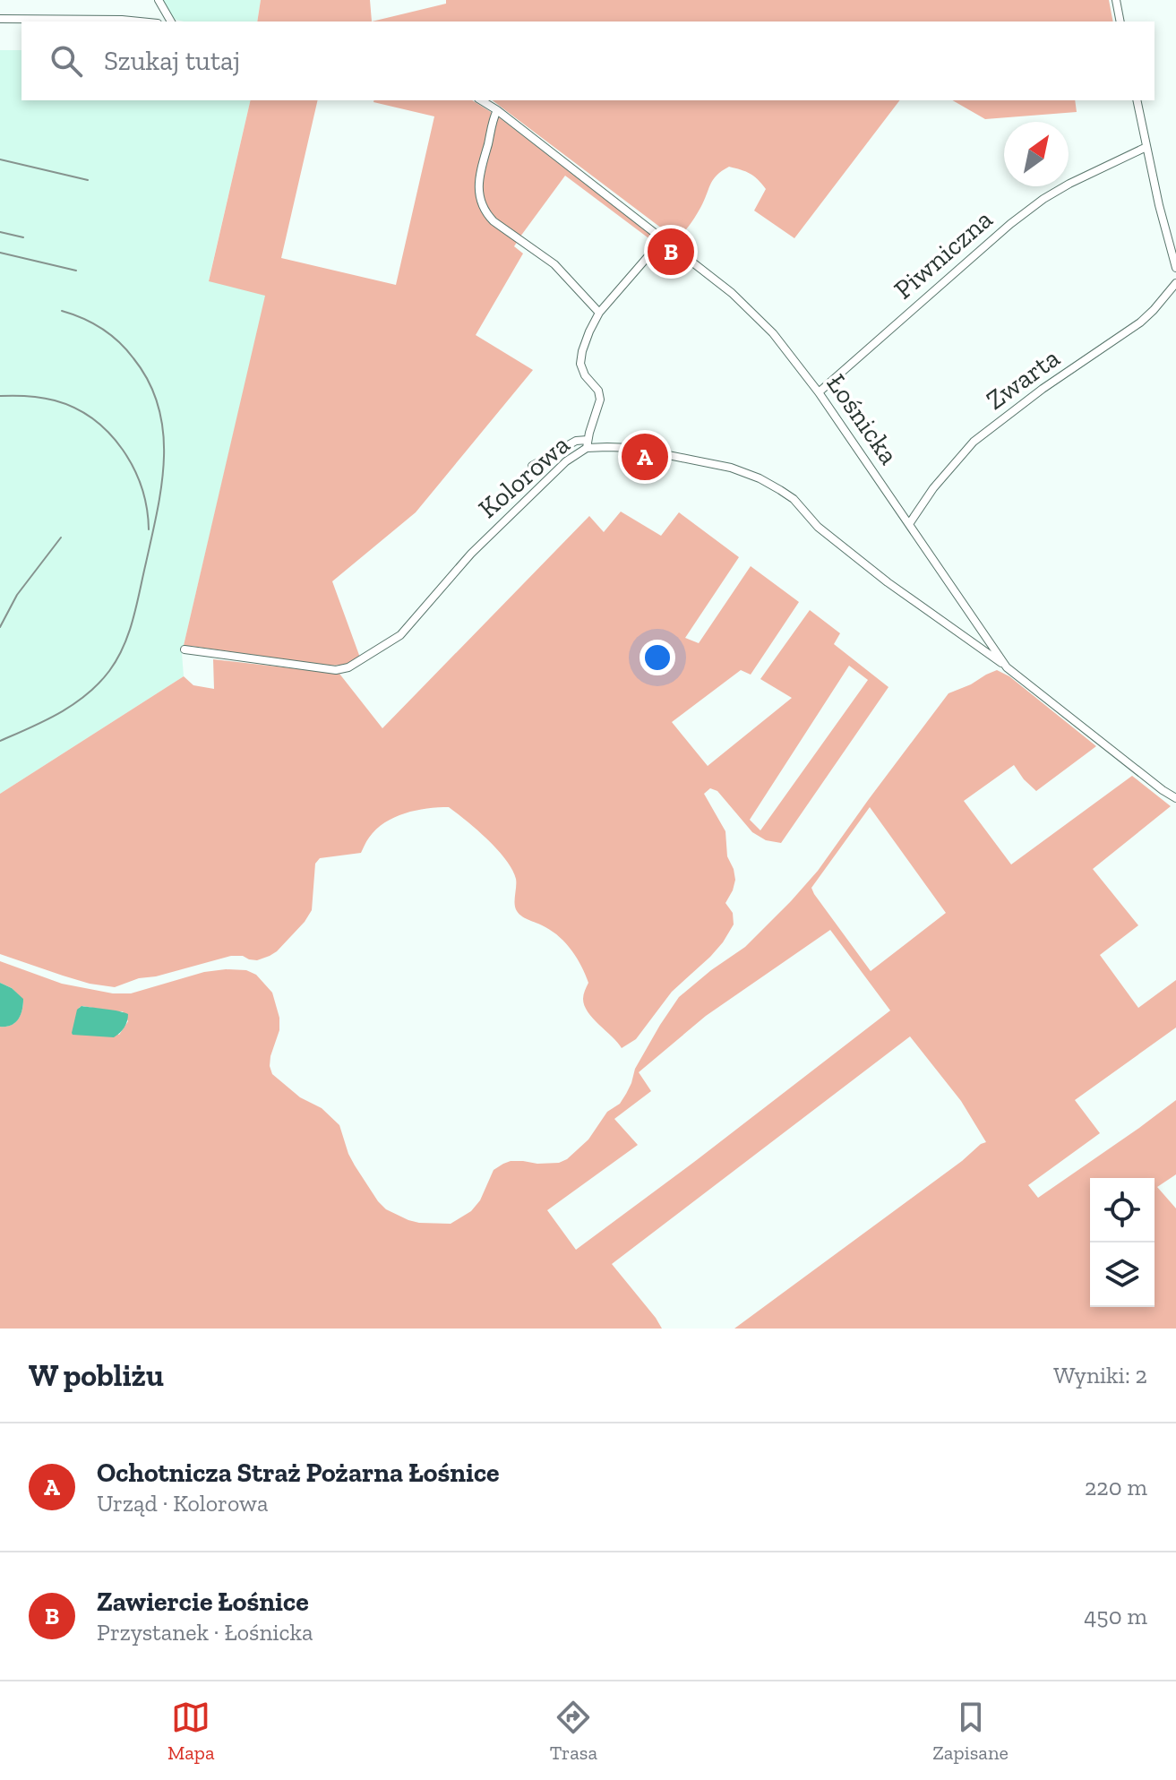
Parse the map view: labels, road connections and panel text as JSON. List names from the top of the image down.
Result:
{
  "streets": {
    "street": [
      "Piwniczna",
      "Zwarta",
      "Łośnicka",
      "Kolorowa"
    ]
  },
  "crossings": [
    ["Piwniczna", "Łośnicka"],
    ["Zwarta", "Łośnicka"],
    ["Łośnicka", "Kolorowa"]
  ],
  "north": "top right",
  "page": {
    "search": "Szukaj tutaj",
    "pins": ["B", "A"],
    "heading": ["W pobliżu", "Wyniki: 2"],
    "list": [
      {
        "mark": "A",
        "name": "Ochotnicza Straż Pożarna Łośnice",
        "note": "Urząd · Kolorowa",
        "value": "220 m"
      },
      {
        "mark": "B",
        "name": "Zawiercie Łośnice",
        "note": "Przystanek · Łośnicka",
        "value": "450 m"
      }
    ],
    "nav": ["Mapa", "Trasa", "Zapisane"]
  }
}
